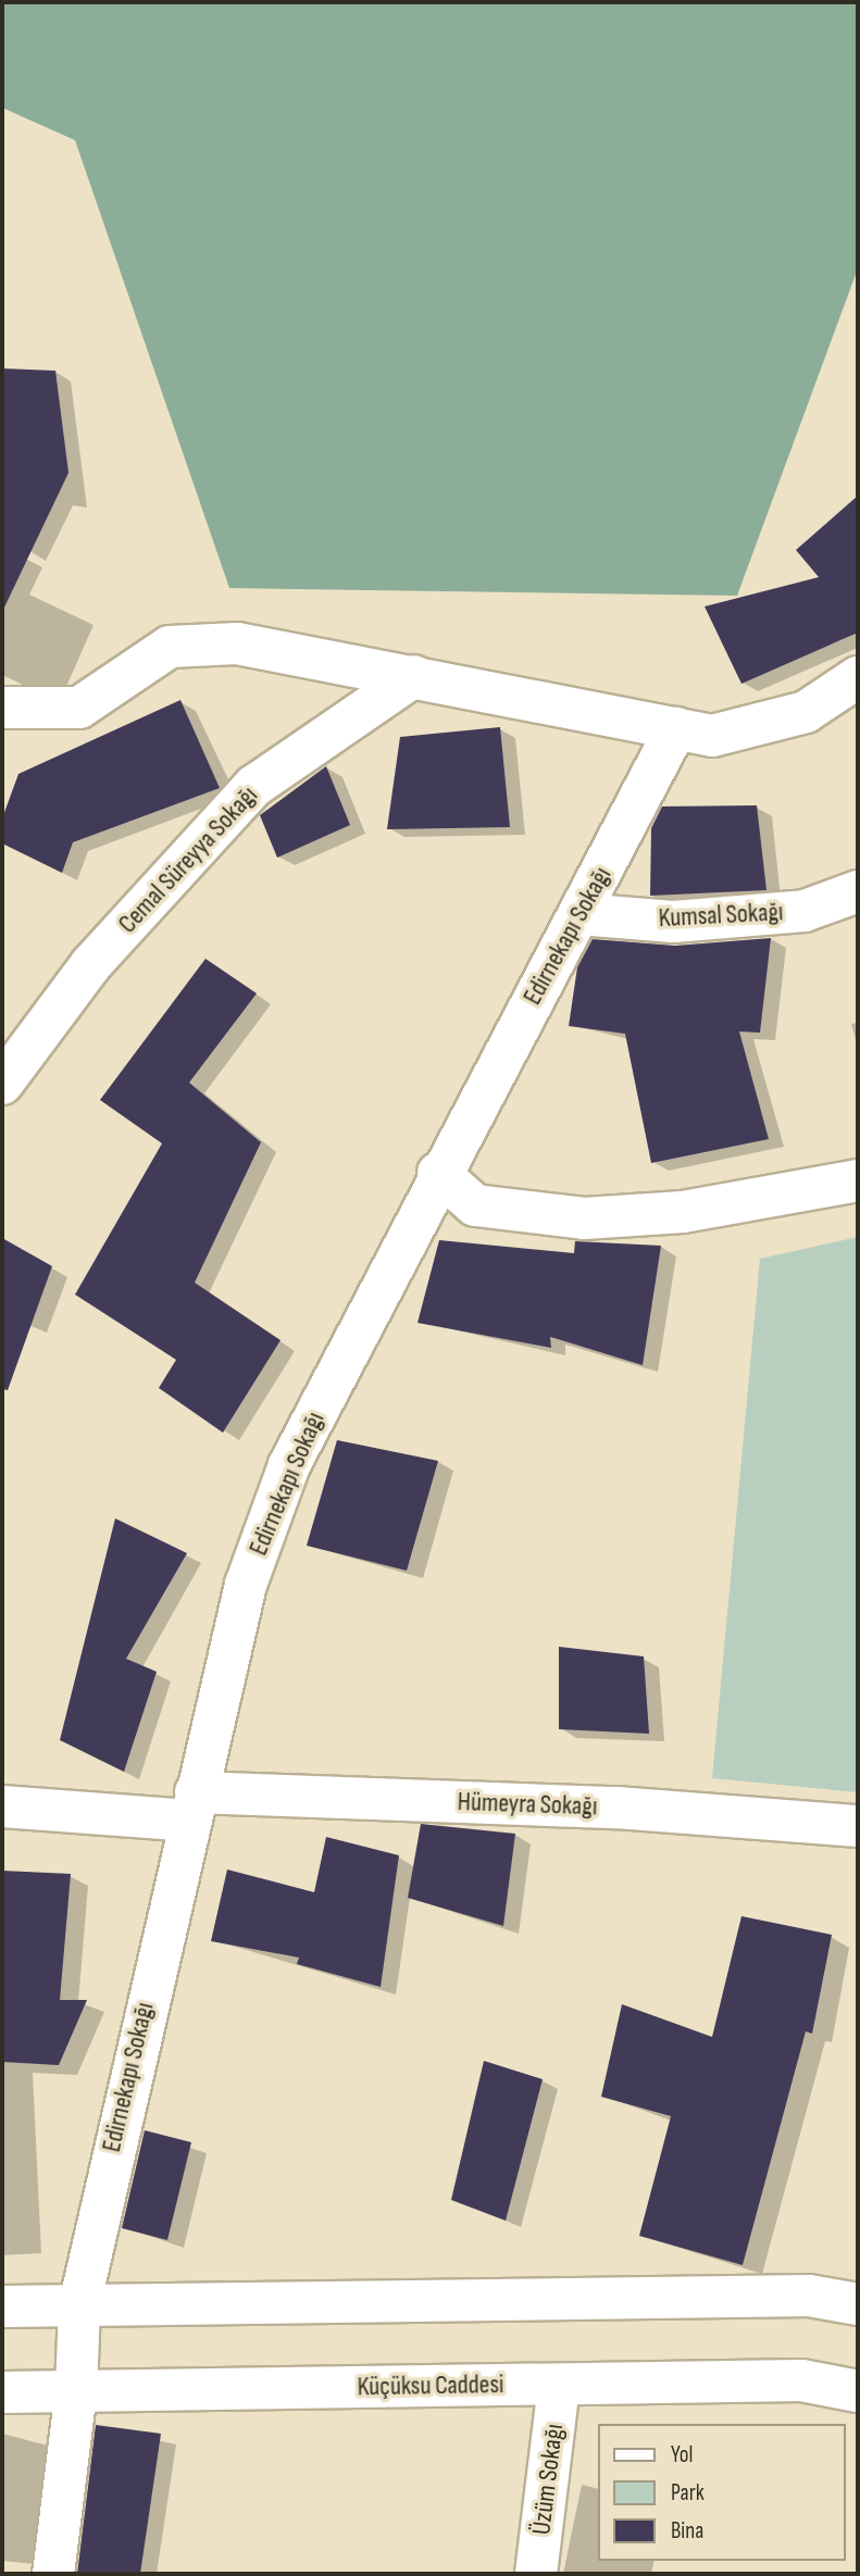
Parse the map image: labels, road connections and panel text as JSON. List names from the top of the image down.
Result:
{
  "streets": {
    "street": [
      "Cemal Süreyya Sokağı",
      "Kumsal Sokağı",
      "Edirnekapı Sokağı",
      "Hümeyra Sokağı",
      "Küçüksu Caddesi",
      "Üzüm Sokağı"
    ]
  },
  "crossings": [
    ["Kumsal Sokağı", "Edirnekapı Sokağı"],
    ["Edirnekapı Sokağı", "Hümeyra Sokağı"],
    ["Edirnekapı Sokağı", "Küçüksu Caddesi"],
    ["Küçüksu Caddesi", "Üzüm Sokağı"]
  ],
  "legend": ["Yol", "Park", "Bina"]
}
